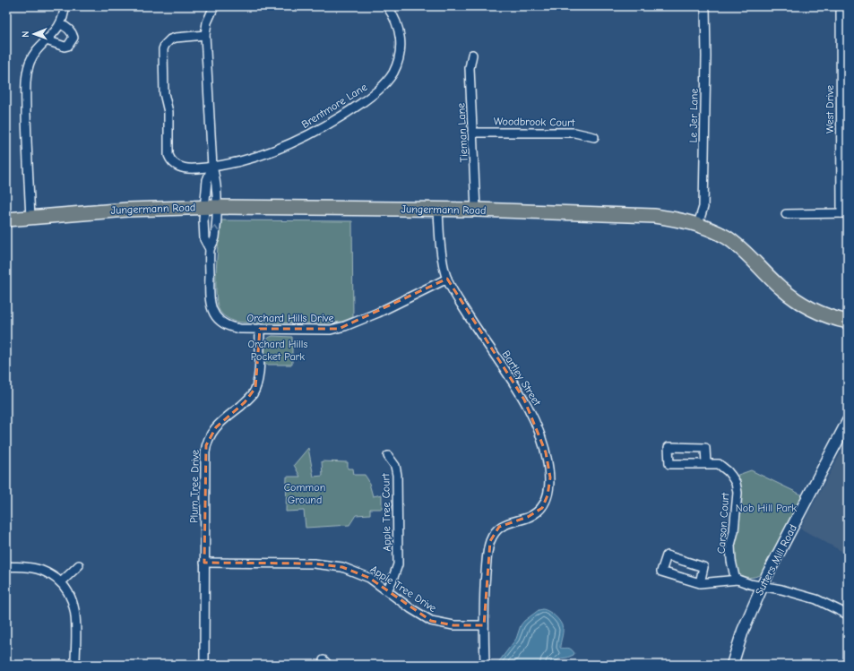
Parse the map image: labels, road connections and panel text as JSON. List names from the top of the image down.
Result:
{
  "streets": {
    "main road": ["Jungermann Road"],
    "street": [
      "Brentmore Lane",
      "West Drive",
      "Le Jer Lane",
      "Woodbrook Court",
      "Tieman Lane",
      "Orchard Hills Drive",
      "Bartley Street",
      "Plum Tree Drive",
      "Apple Tree Court",
      "Carson Court",
      "Sutters Mill Road",
      "Apple Tree Drive"
    ]
  },
  "crossings": [
    ["Le Jer Lane", "Jungermann Road"],
    ["Woodbrook Court", "Tieman Lane"],
    ["Tieman Lane", "Jungermann Road"],
    ["Jungermann Road", "Orchard Hills Drive"],
    ["Jungermann Road", "Bartley Street"],
    ["Orchard Hills Drive", "Bartley Street"],
    ["Orchard Hills Drive", "Plum Tree Drive"],
    ["Bartley Street", "Apple Tree Drive"],
    ["Plum Tree Drive", "Apple Tree Drive"],
    ["Apple Tree Court", "Apple Tree Drive"]
  ],
  "parks": ["Orchard Hills Pocket Park", "Common Ground", "Nob Hill Park"],
  "north": "left"
}
